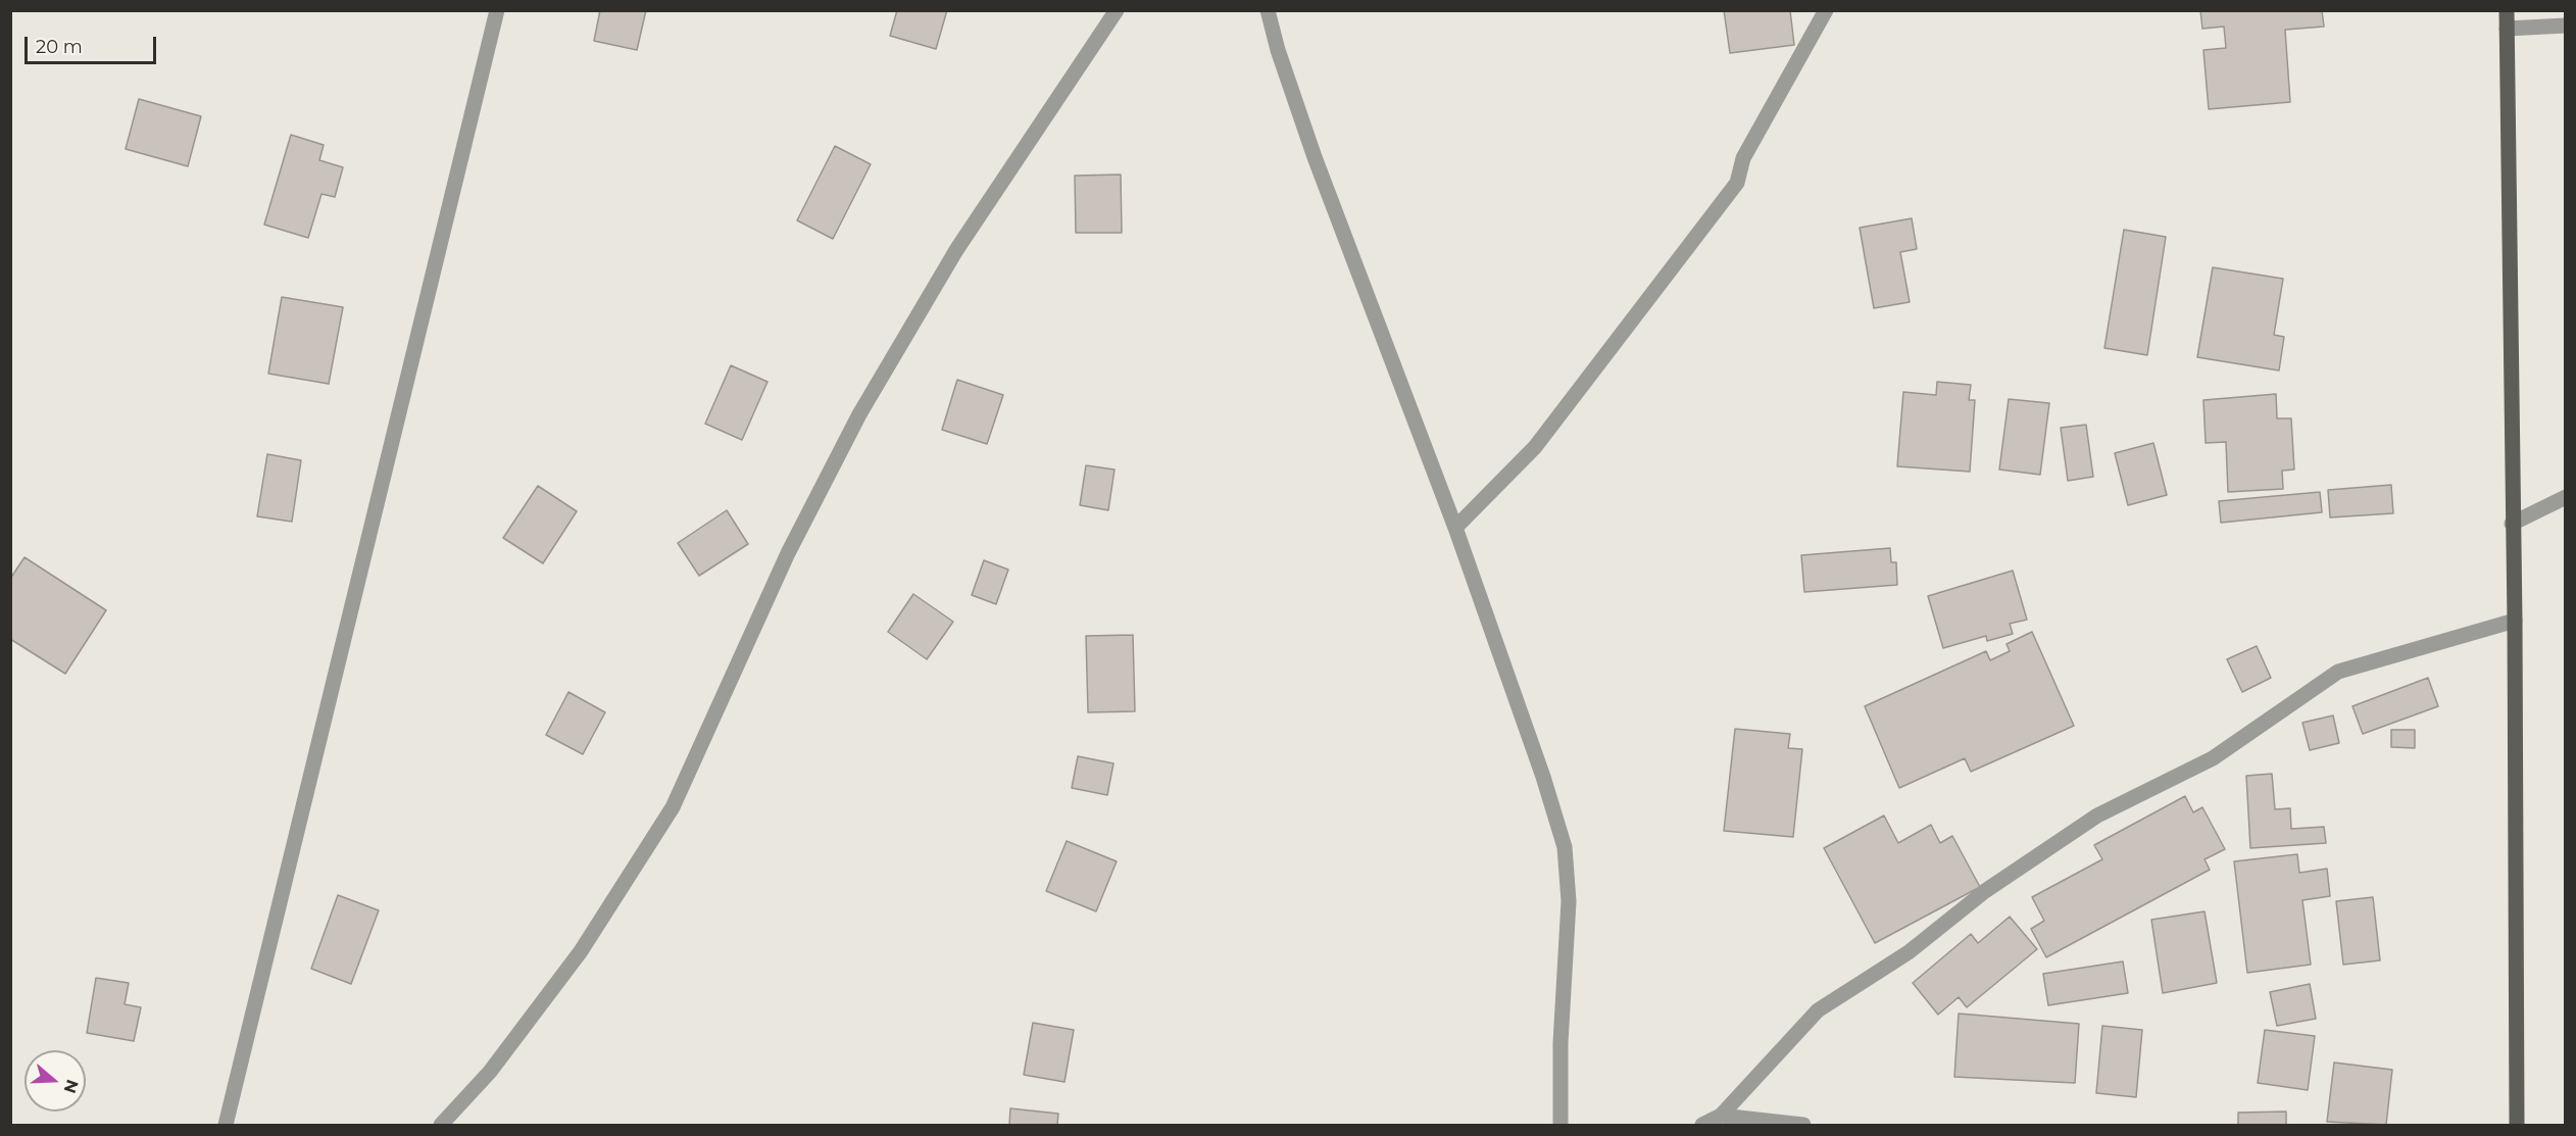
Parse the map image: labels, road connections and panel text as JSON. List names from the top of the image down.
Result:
{
  "scale_bar": "20 m",
  "north": "right"
}
